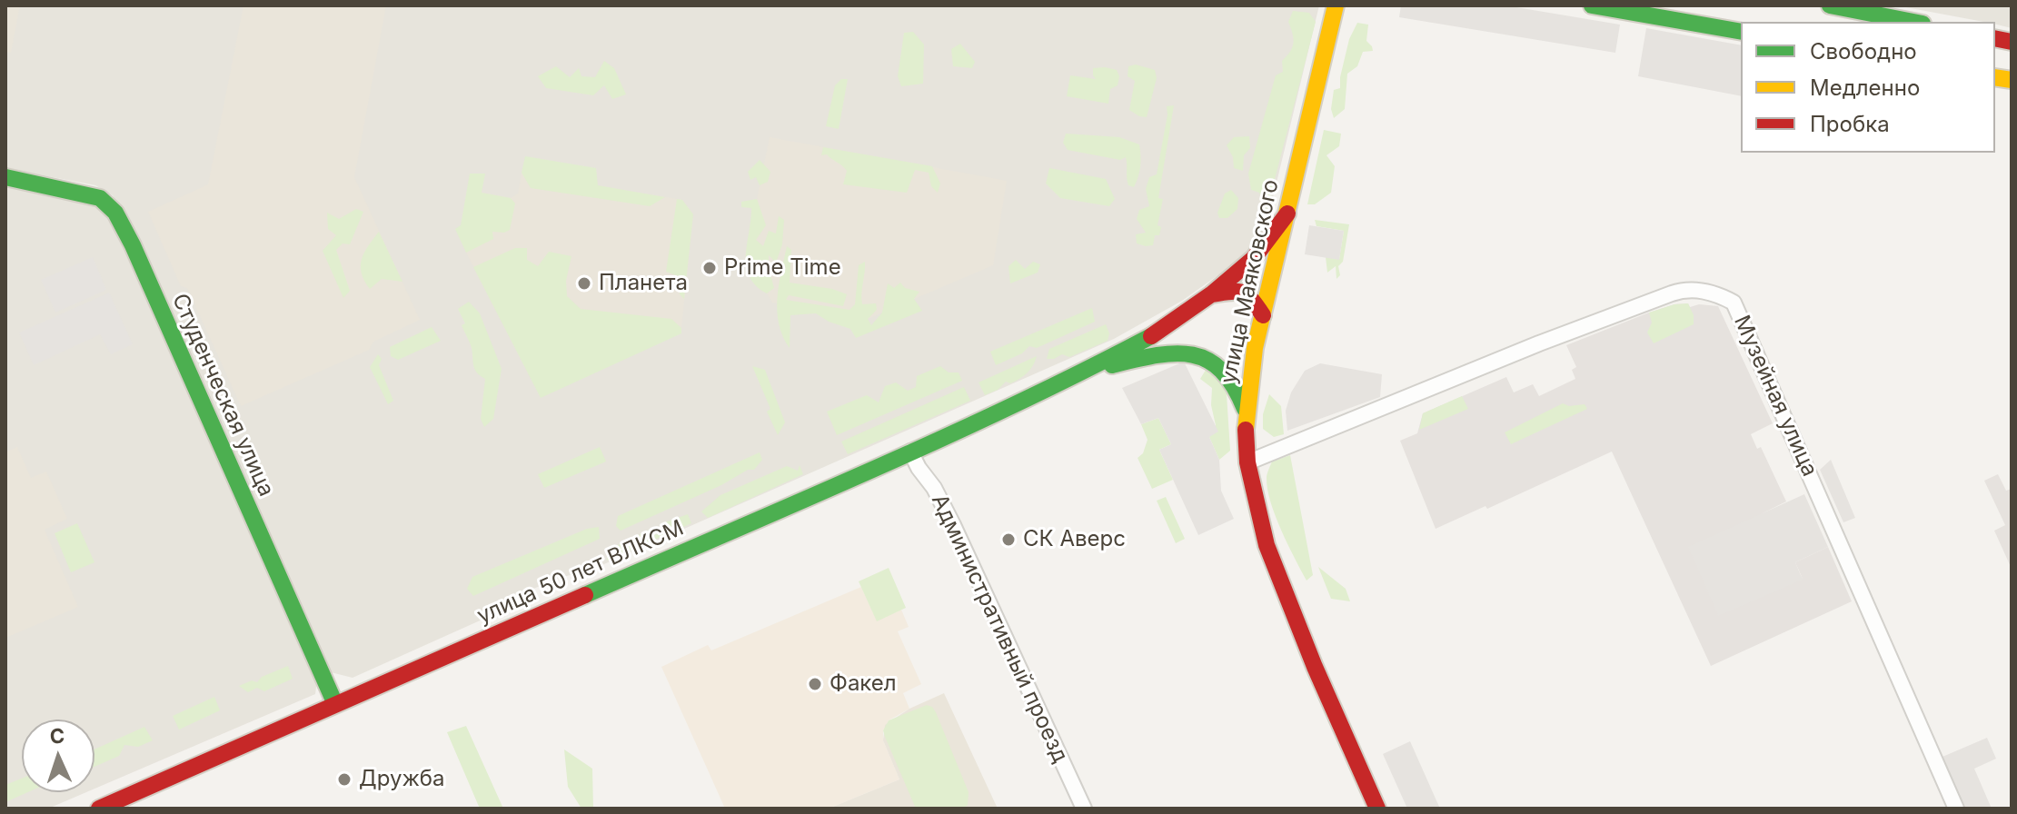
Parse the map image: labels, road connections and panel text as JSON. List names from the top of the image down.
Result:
{
  "streets": {
    "main road": ["улица Маяковского", "Студенческая улица", "улица 50 лет ВЛКСМ"],
    "street": ["Музейная улица", "Административный проезд"]
  },
  "crossings": [
    ["улица Маяковского", "Музейная улица"],
    ["улица Маяковского", "улица 50 лет ВЛКСМ"],
    ["Студенческая улица", "улица 50 лет ВЛКСМ"],
    ["улица 50 лет ВЛКСМ", "Административный проезд"]
  ],
  "places": [
    "Prime Time",
    "Планета",
    "СК Аверс",
    "Факел",
    "Дружба"
  ],
  "legend": ["Свободно", "Медленно", "Пробка"],
  "north": "top"
}
